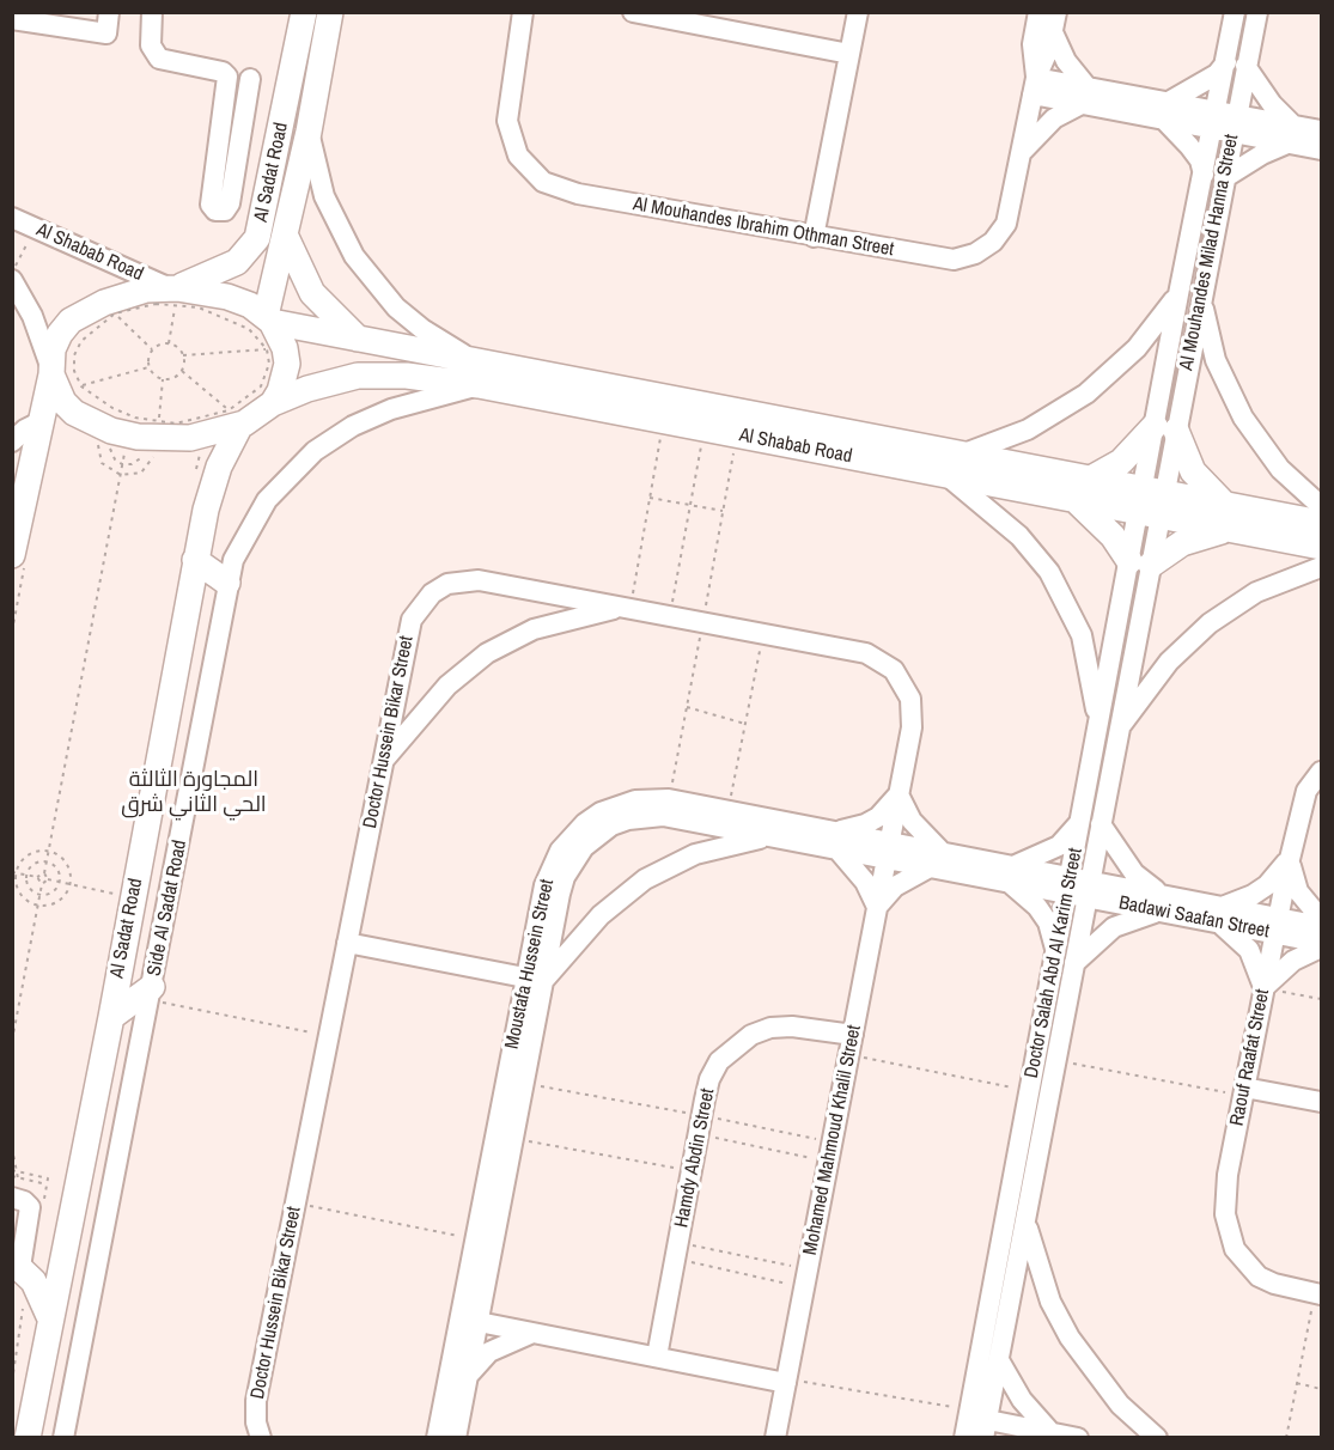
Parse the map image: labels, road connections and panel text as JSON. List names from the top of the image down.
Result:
{
  "streets": {
    "main road": ["Al Sadat Road", "Al Shabab Road"],
    "street": [
      "Al Mouhandes Ibrahim Othman Street",
      "Al Mouhandes Milad Hanna Street",
      "Doctor Hussein Bikar Street",
      "Side Al Sadat Road",
      "Badawi Saafan Street",
      "Doctor Salah Abd Al Karim Street",
      "Moustafa Hussein Street",
      "Raouf Raafat Street",
      "Mohamed Mahmoud Khalil Street",
      "Hamdy Abdin Street"
    ]
  },
  "crossings": [
    ["Al Sadat Road", "Al Shabab Road"],
    ["Al Shabab Road", "Al Mouhandes Milad Hanna Street"],
    ["Al Shabab Road", "Side Al Sadat Road"],
    ["Al Shabab Road", "Doctor Salah Abd Al Karim Street"],
    ["Al Mouhandes Milad Hanna Street", "Doctor Salah Abd Al Karim Street"],
    ["Doctor Hussein Bikar Street", "Moustafa Hussein Street"],
    ["Doctor Hussein Bikar Street", "Mohamed Mahmoud Khalil Street"],
    ["Badawi Saafan Street", "Doctor Salah Abd Al Karim Street"],
    ["Badawi Saafan Street", "Moustafa Hussein Street"],
    ["Badawi Saafan Street", "Raouf Raafat Street"],
    ["Doctor Salah Abd Al Karim Street", "Moustafa Hussein Street"],
    ["Doctor Salah Abd Al Karim Street", "Raouf Raafat Street"],
    ["Doctor Salah Abd Al Karim Street", "Mohamed Mahmoud Khalil Street"],
    ["Doctor Salah Abd Al Karim Street", "Hamdy Abdin Street"],
    ["Moustafa Hussein Street", "Mohamed Mahmoud Khalil Street"],
    ["Moustafa Hussein Street", "Hamdy Abdin Street"],
    ["Mohamed Mahmoud Khalil Street", "Hamdy Abdin Street"]
  ],
  "districts": ["المجاورة الثالثة الحي الثاني شرق"]
}
